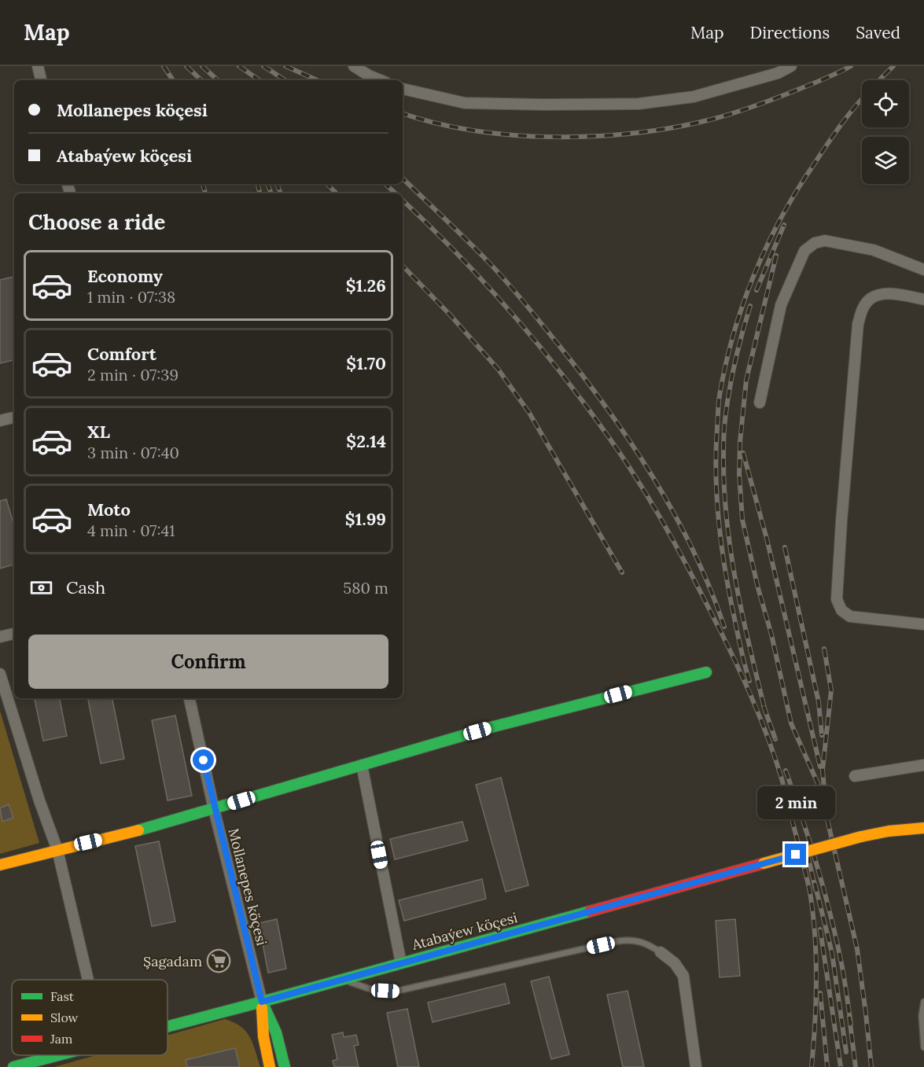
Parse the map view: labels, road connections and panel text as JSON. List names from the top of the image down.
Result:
{
  "streets": {
    "main road": ["Mollanepes köçesi", "Atabaýew köçesi"]
  },
  "crossings": [
    ["Mollanepes köçesi", "Atabaýew köçesi"]
  ],
  "places": {
    "supermarket": ["Şagadam"]
  },
  "legend": ["Fast", "Slow", "Jam"],
  "page": {
    "header": "Map",
    "nav": ["Map", "Directions", "Saved"],
    "banner": ["Mollanepes köçesi", "Atabaýew köçesi"],
    "heading": "Choose a ride",
    "list": [
      {
        "name": "Economy",
        "note": "1 min · 07:38",
        "value": "$1.26"
      },
      {
        "name": "Comfort",
        "note": "2 min · 07:39",
        "value": "$1.70"
      },
      {
        "name": "XL",
        "note": "3 min · 07:40",
        "value": "$2.14"
      },
      {
        "name": "Moto",
        "note": "4 min · 07:41",
        "value": "$1.99"
      }
    ],
    "pay": ["Cash", "580 m"],
    "buttons": "Confirm",
    "bubble": "2 min"
  }
}
